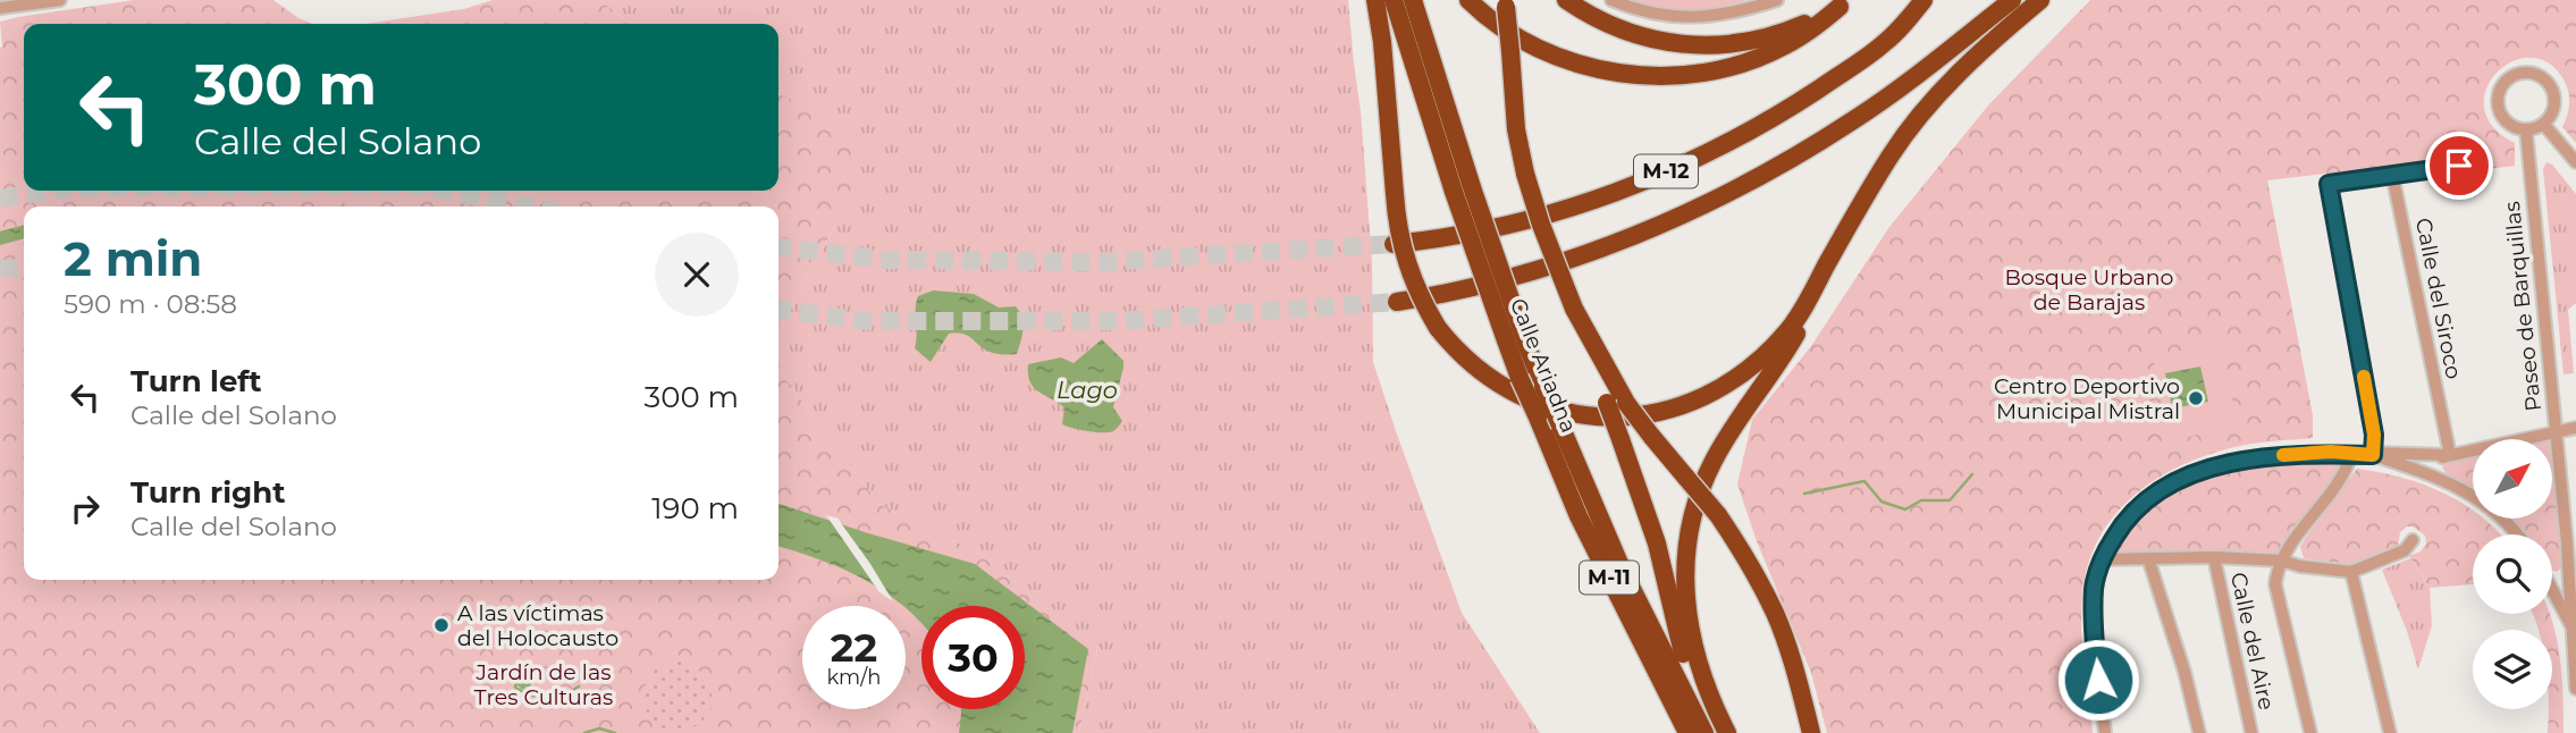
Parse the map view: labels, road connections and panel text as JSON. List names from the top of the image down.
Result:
{
  "streets": {
    "highway": ["M-12", "Calle Ariadna", "M-11"],
    "street": ["Calle del Siroco", "Paseo de Barquillas", "Calle del Aire"]
  },
  "water": ["Lago"],
  "parks": ["Bosque Urbano de Barajas", "Jardín de las Tres Culturas"],
  "places": ["Centro Deportivo Municipal Mistral", "A las víctimas del Holocausto"],
  "north": "top right",
  "page": {
    "turn": ["300 m", "Calle del Solano"],
    "heading": ["2 min", "590 m · 08:58"],
    "list": [
      {
        "name": "Turn left",
        "note": "Calle del Solano",
        "value": "300 m"
      },
      {
        "name": "Turn right",
        "note": "Calle del Solano",
        "value": "190 m"
      }
    ],
    "speed": "22 km/h",
    "limit": "30"
  }
}
